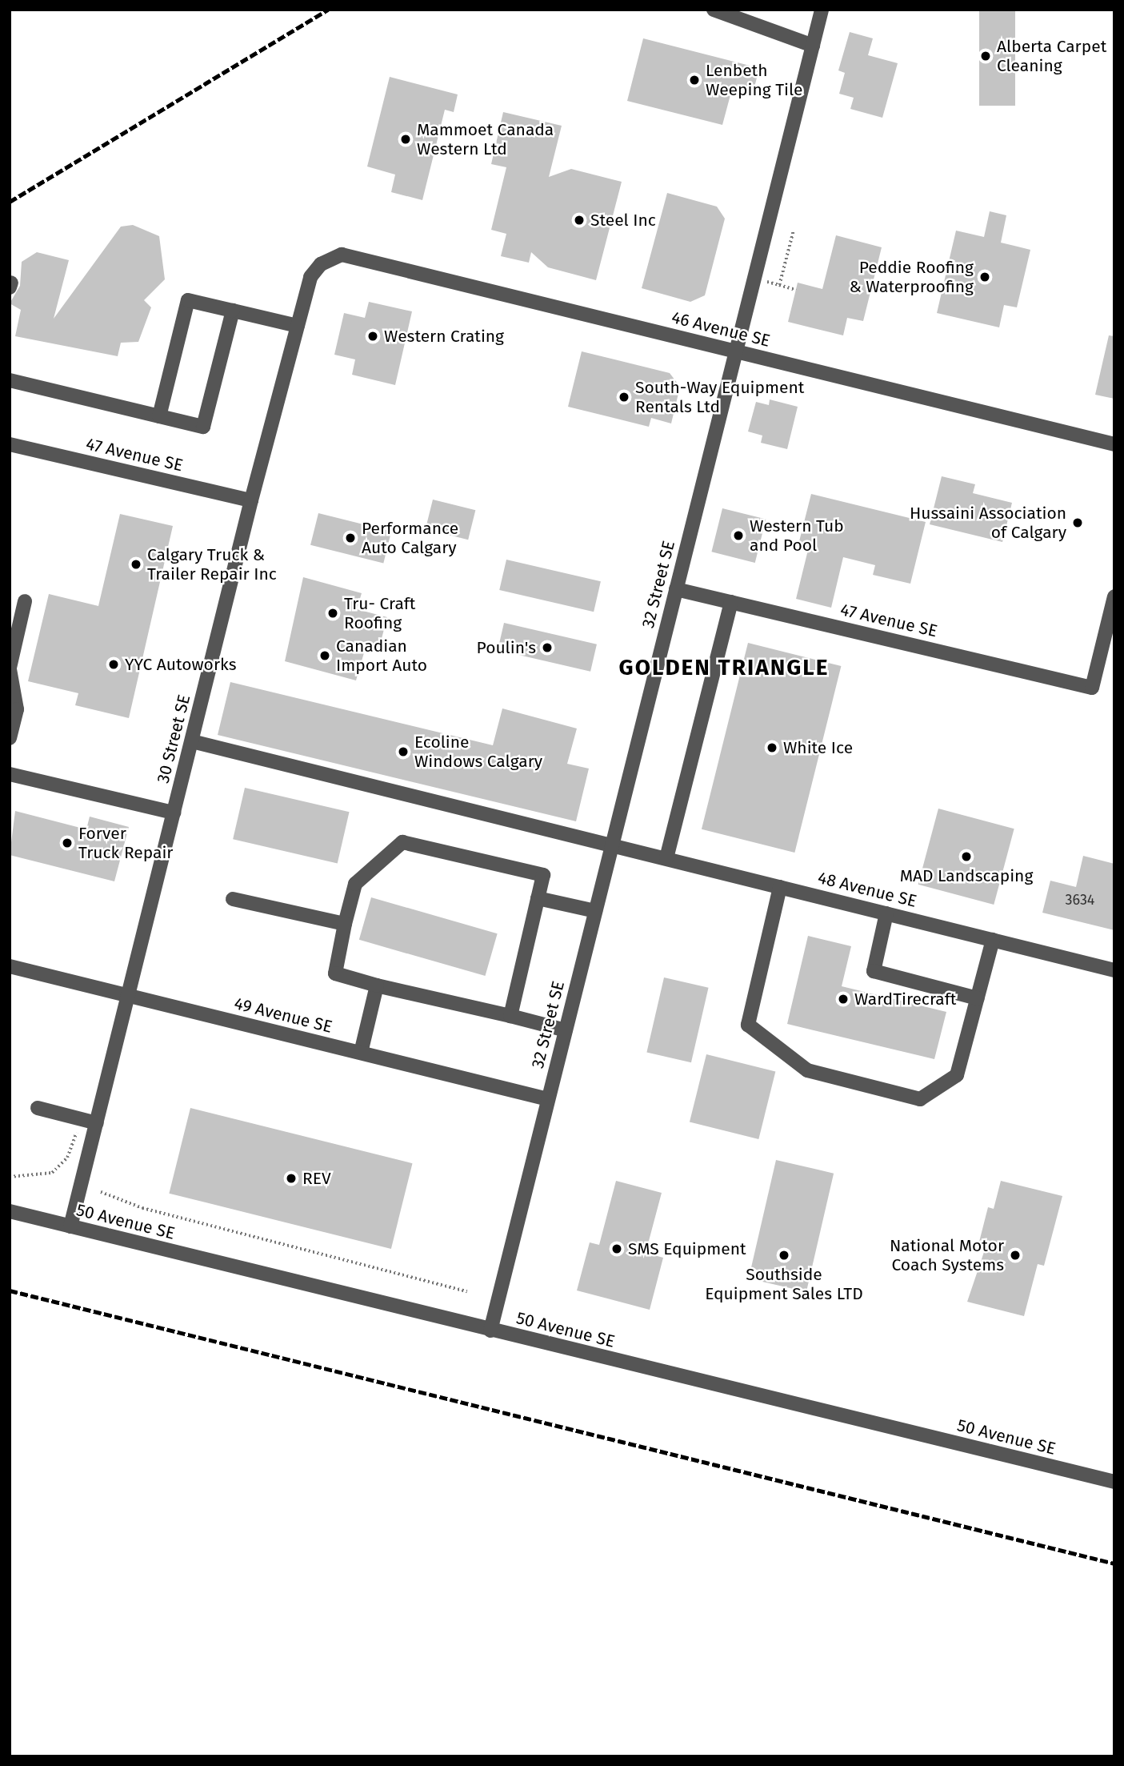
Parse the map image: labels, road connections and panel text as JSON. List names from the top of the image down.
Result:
{
  "streets": {
    "street": [
      "46 Avenue SE",
      "47 Avenue SE",
      "32 Street SE",
      "30 Street SE",
      "48 Avenue SE",
      "49 Avenue SE",
      "50 Avenue SE"
    ]
  },
  "crossings": [
    ["46 Avenue SE", "32 Street SE"],
    ["46 Avenue SE", "30 Street SE"],
    ["47 Avenue SE", "32 Street SE"],
    ["47 Avenue SE", "30 Street SE"],
    ["32 Street SE", "48 Avenue SE"],
    ["32 Street SE", "49 Avenue SE"],
    ["32 Street SE", "50 Avenue SE"],
    ["30 Street SE", "48 Avenue SE"],
    ["30 Street SE", "49 Avenue SE"],
    ["30 Street SE", "50 Avenue SE"]
  ],
  "districts": ["GOLDEN TRIANGLE"],
  "places": [
    "Alberta Carpet Cleaning",
    "Lenbeth Weeping Tile",
    "Mammoet Canada Western Ltd",
    "Steel Inc",
    "Peddie Roofing & Waterproofing",
    "Western Crating",
    "South-Way Equipment Rentals Ltd",
    "Hussaini Association of Calgary",
    "Western Tub and Pool",
    "Performance Auto Calgary",
    "Calgary Truck & Trailer Repair Inc",
    "Tru- Craft Roofing",
    "Poulin's",
    "Canadian Import Auto",
    "YYC Autoworks",
    "White Ice",
    "Ecoline Windows Calgary",
    "Forver Truck Repair",
    "MAD Landscaping",
    "WardTirecraft",
    "REV",
    "SMS Equipment",
    "Southside Equipment Sales LTD",
    "National Motor Coach Systems"
  ],
  "house_numbers": ["3634"]
}
